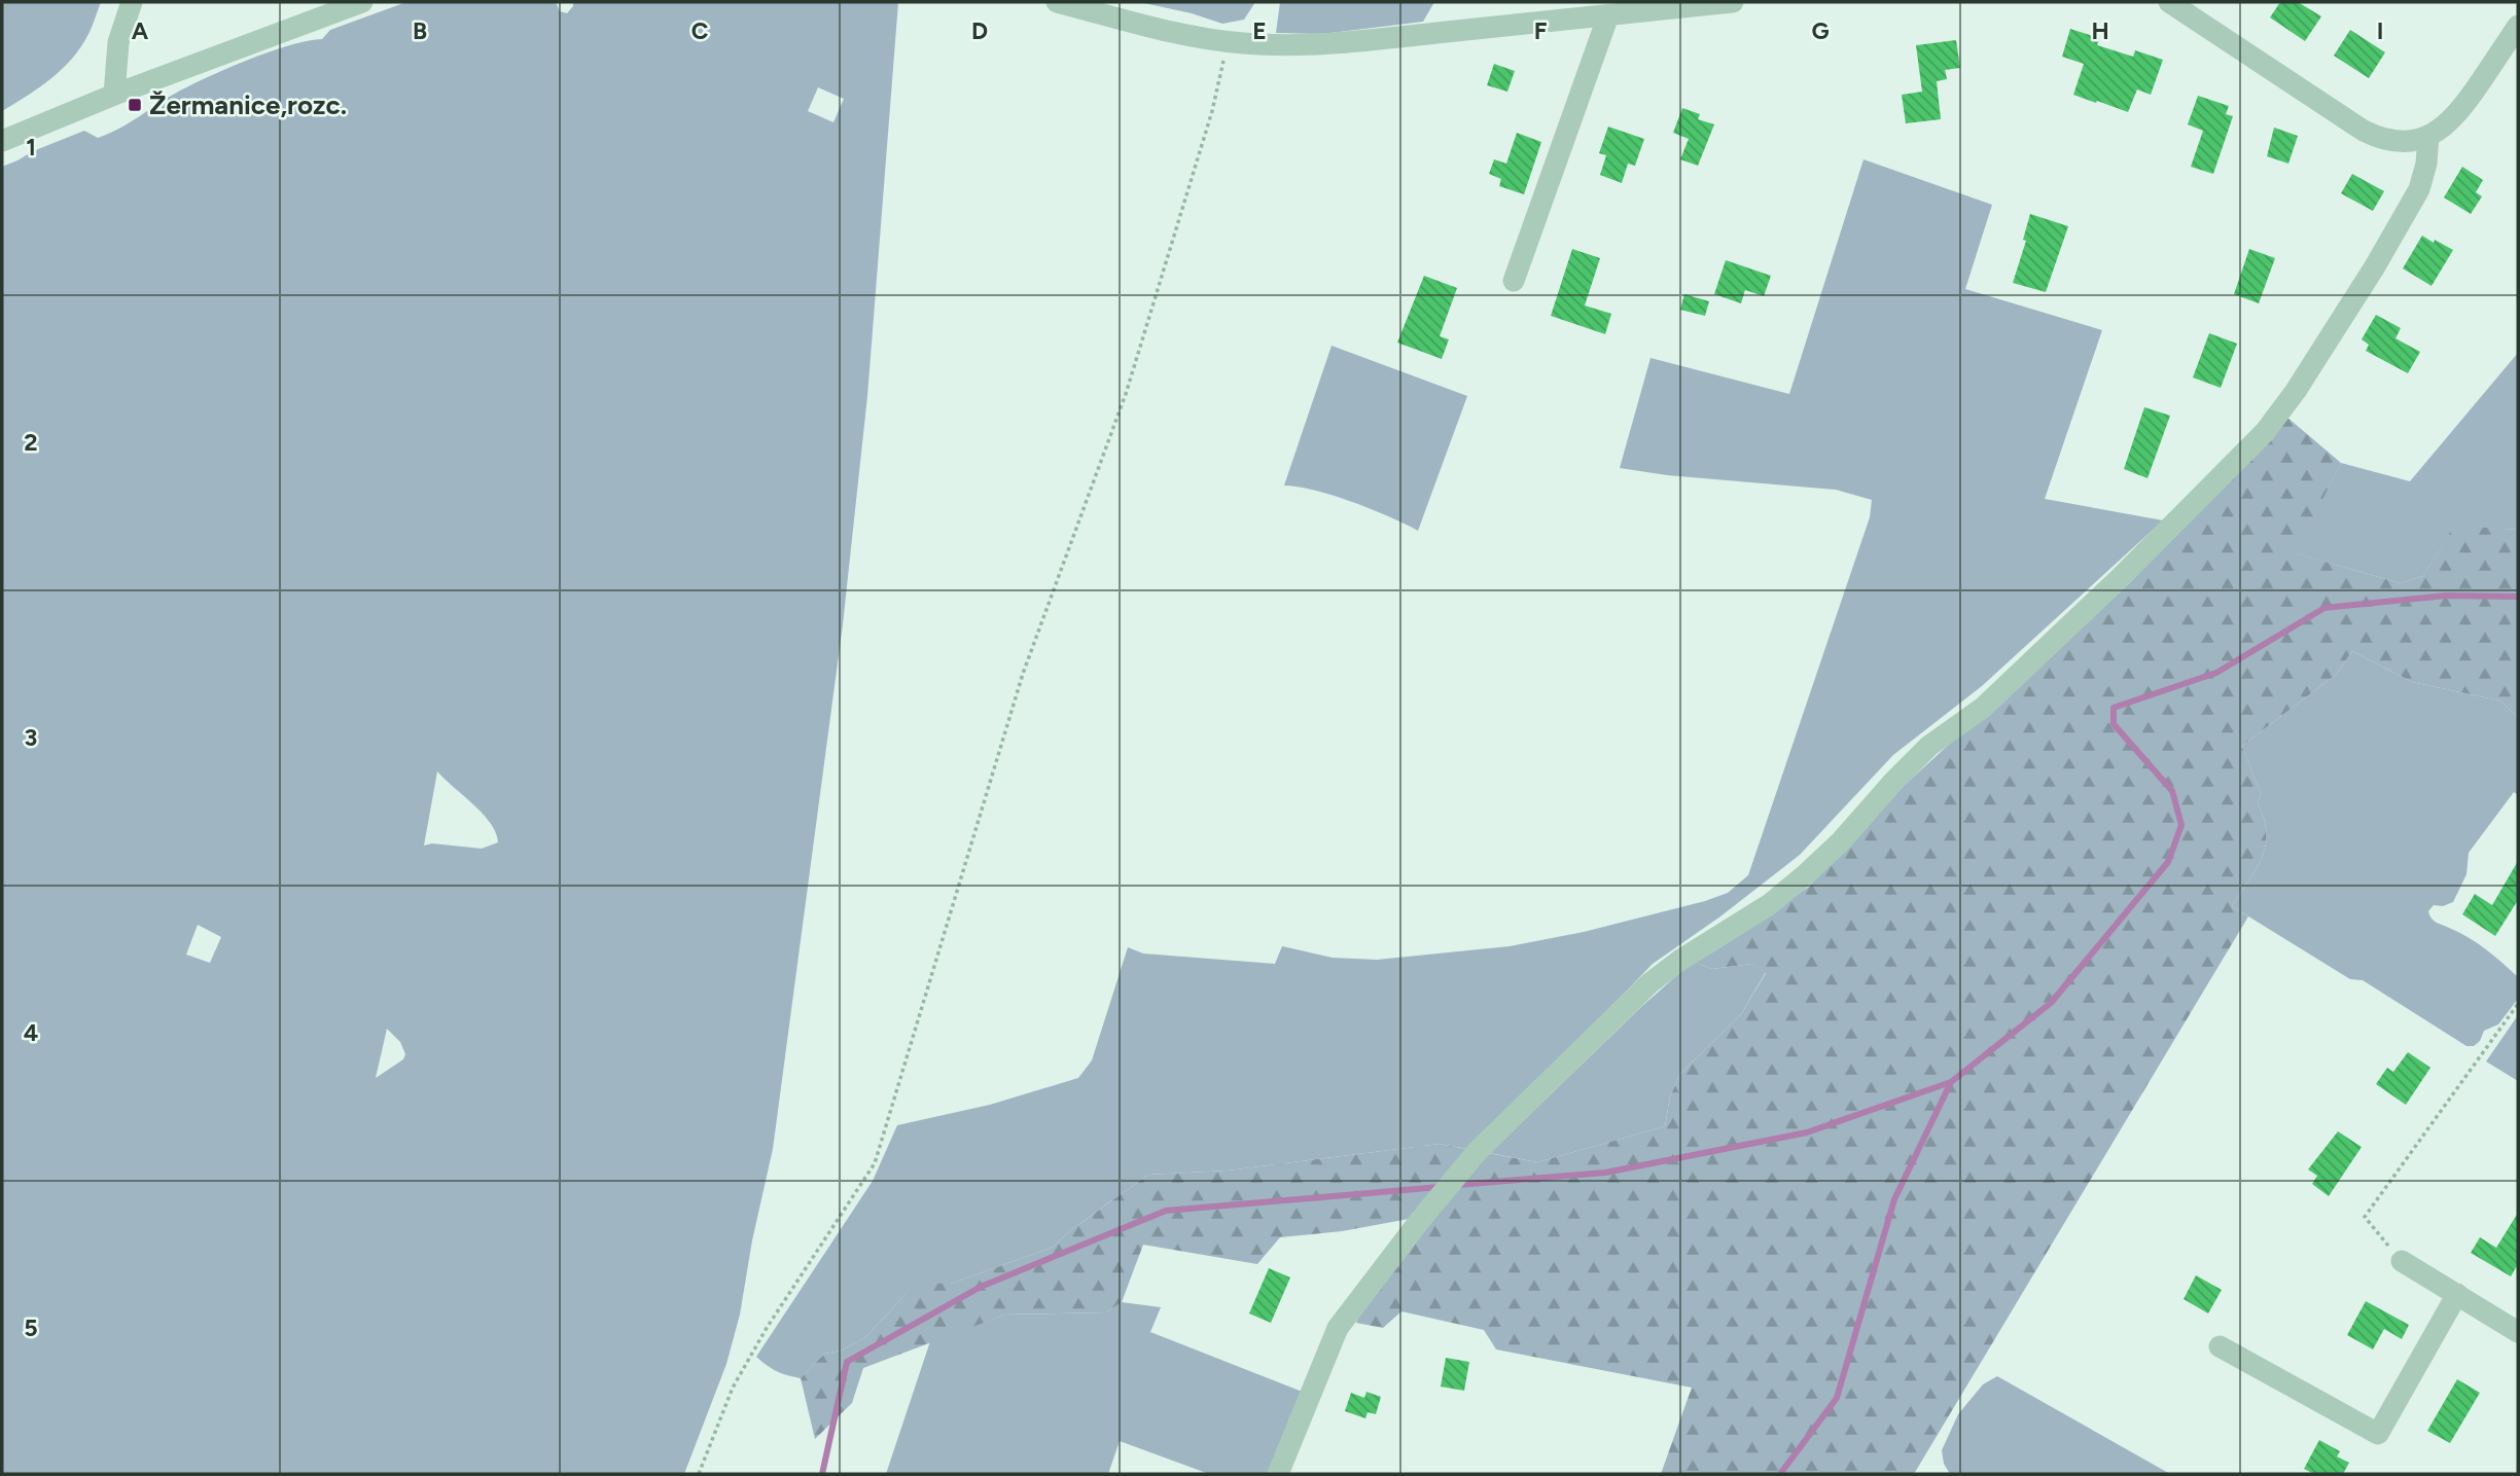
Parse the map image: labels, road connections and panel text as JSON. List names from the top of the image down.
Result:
{
  "places": {
    "transit": ["Žermanice,rozc."]
  },
  "grid": {
    "columns": [
      "A",
      "B",
      "C",
      "D",
      "E",
      "F",
      "G",
      "H",
      "I"
    ],
    "rows": [
      "1",
      "2",
      "3",
      "4",
      "5"
    ]
  }
}
